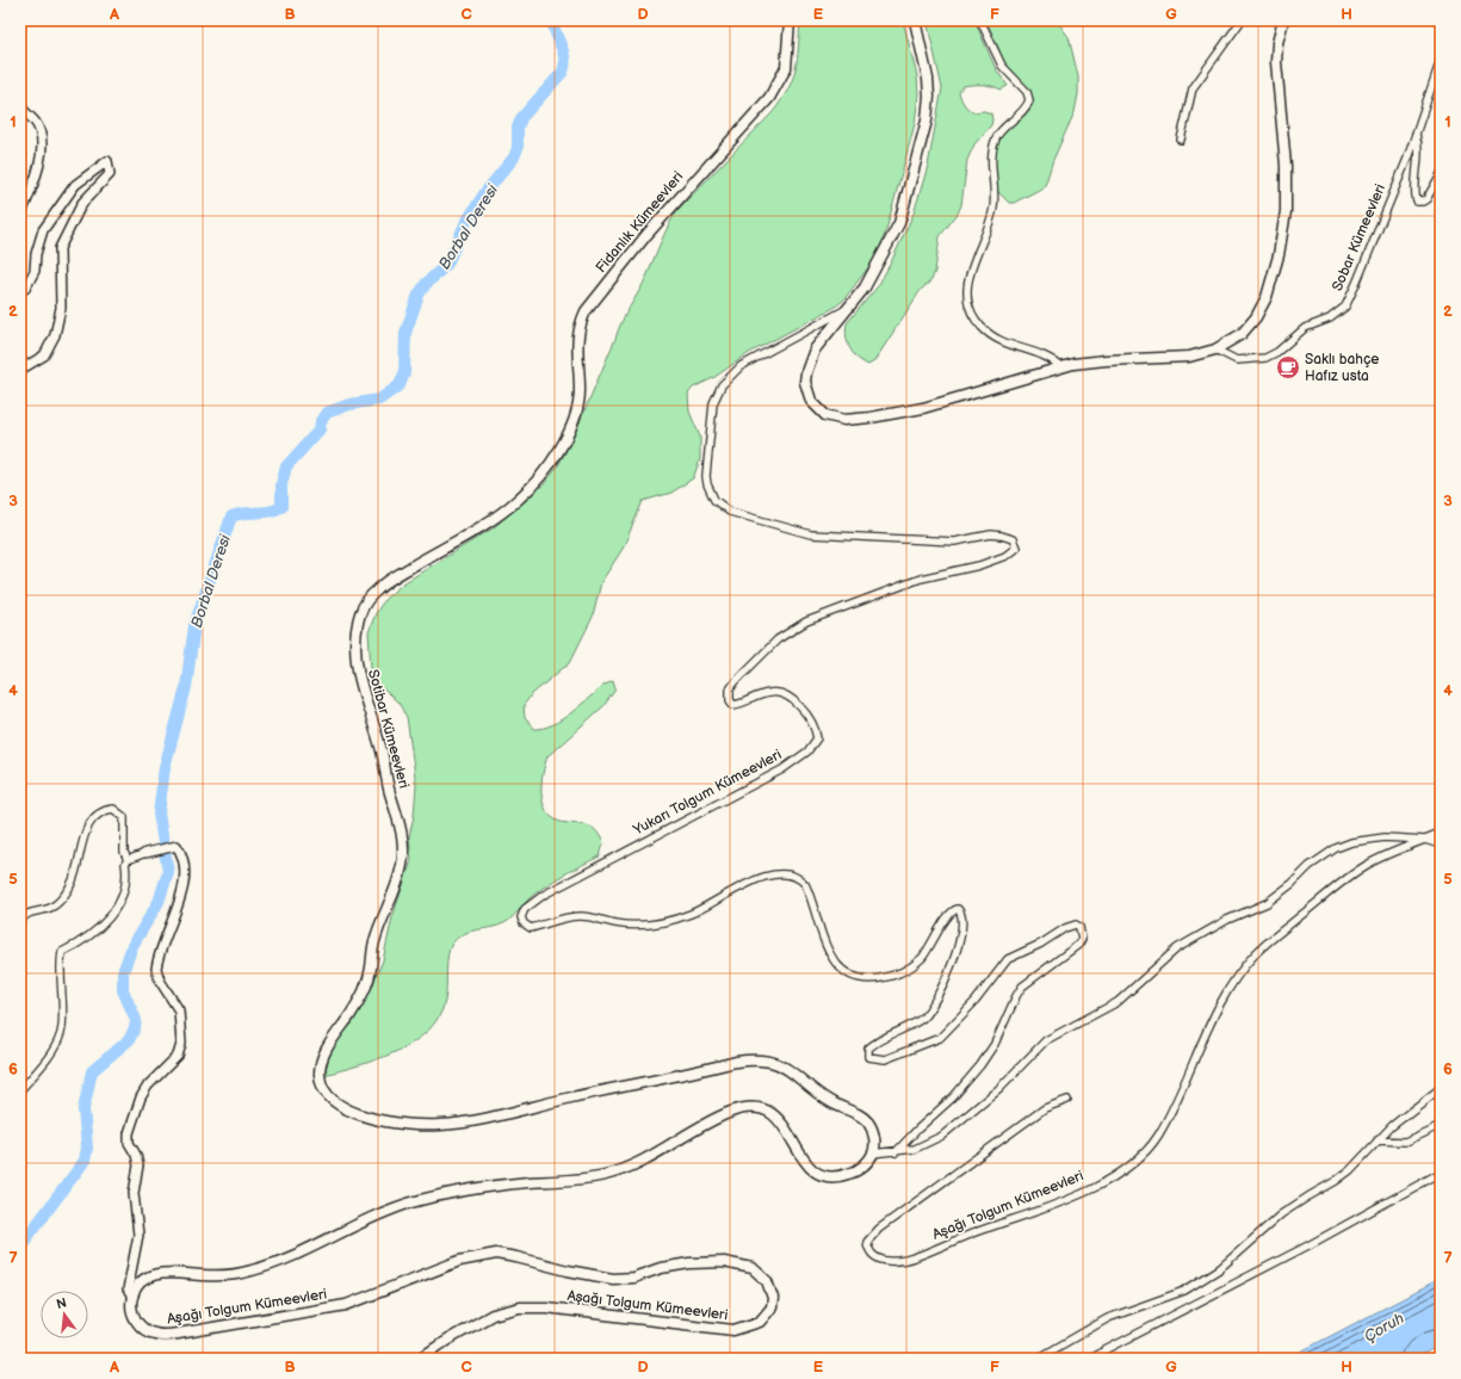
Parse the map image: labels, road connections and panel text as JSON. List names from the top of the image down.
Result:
{
  "streets": {
    "main road": ["Fidanlık Kümeevleri", "Sotibar Kümeevleri", "Aşağı Tolgum Kümeevleri"],
    "street": ["Sobar Kümeevleri", "Yukarı Tolgum Kümeevleri"]
  },
  "crossings": [
    ["Fidanlık Kümeevleri", "Sotibar Kümeevleri"]
  ],
  "water": ["Borbal Deresi", "Çoruh"],
  "places": {
    "cafe": ["Saklı bahçe Hafız usta"]
  },
  "north": "top",
  "grid": {
    "columns": [
      "A",
      "B",
      "C",
      "D",
      "E",
      "F",
      "G",
      "H"
    ],
    "rows": [
      "1",
      "2",
      "3",
      "4",
      "5",
      "6",
      "7"
    ]
  }
}
